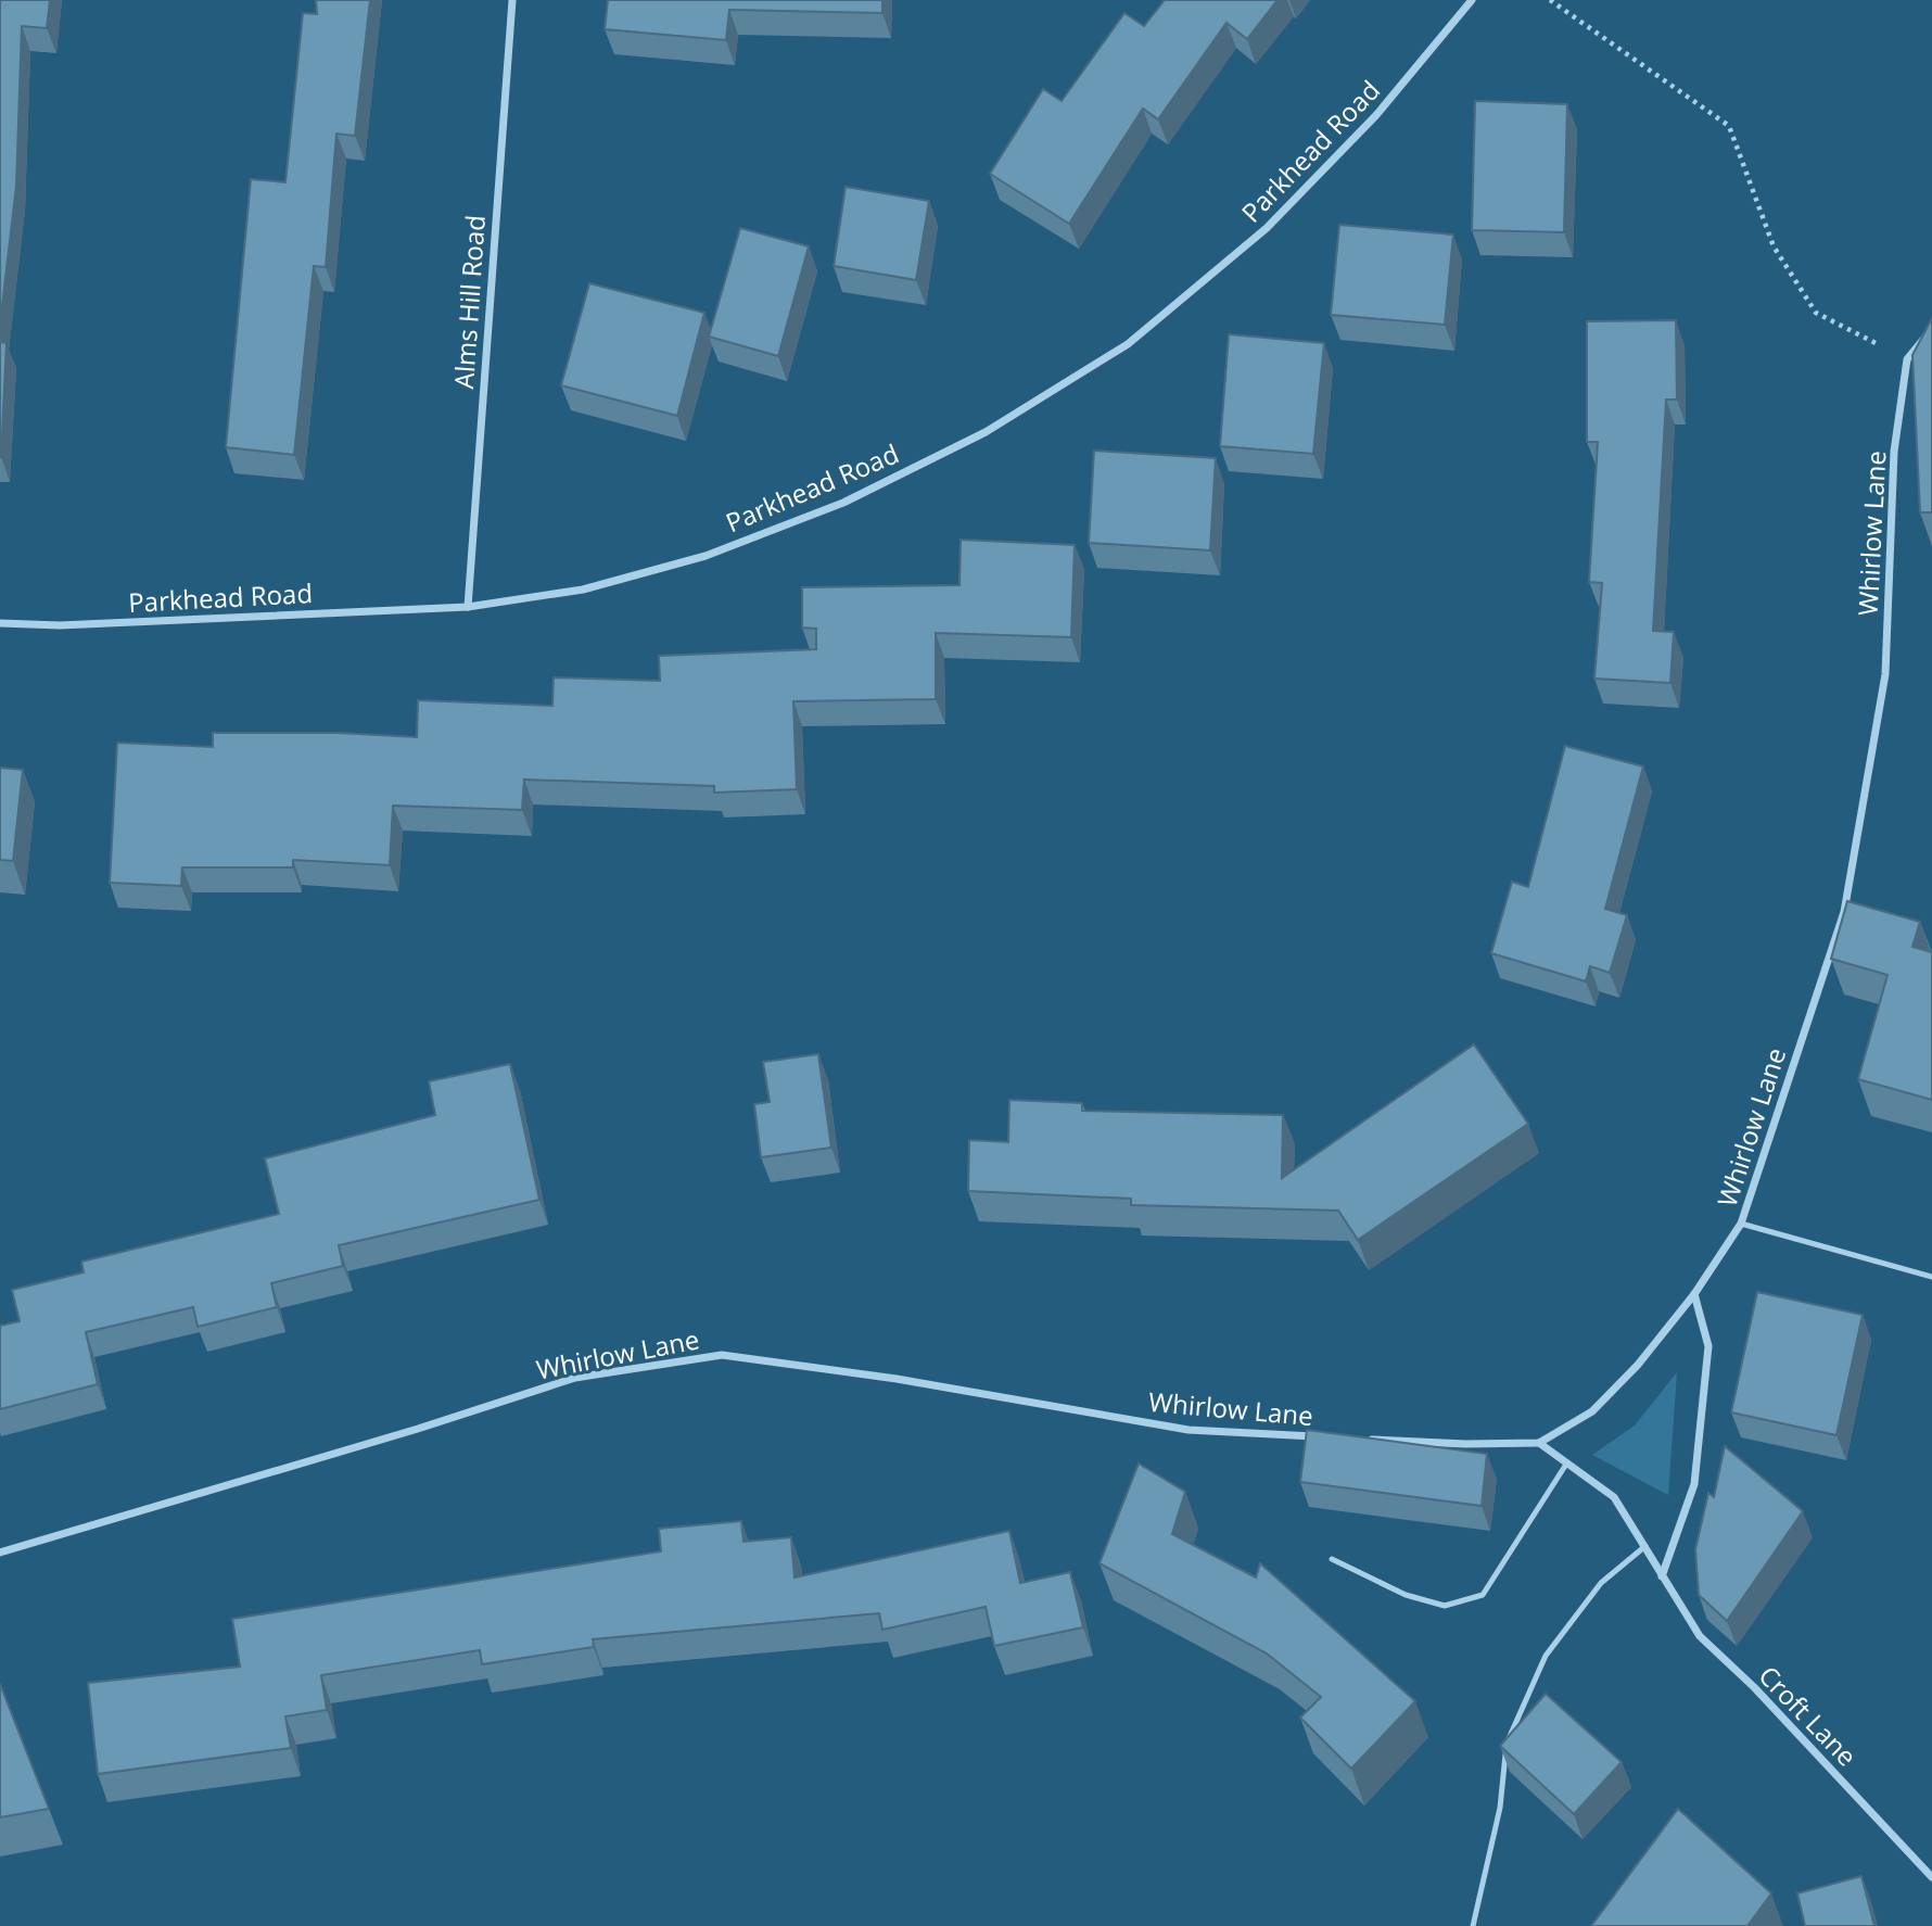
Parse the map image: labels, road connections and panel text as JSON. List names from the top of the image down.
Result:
{
  "streets": {
    "street": [
      "Parkhead Road",
      "Alms Hill Road",
      "Whirlow Lane",
      "Croft Lane"
    ]
  },
  "crossings": [
    ["Parkhead Road", "Alms Hill Road"],
    ["Whirlow Lane", "Croft Lane"]
  ]
}
